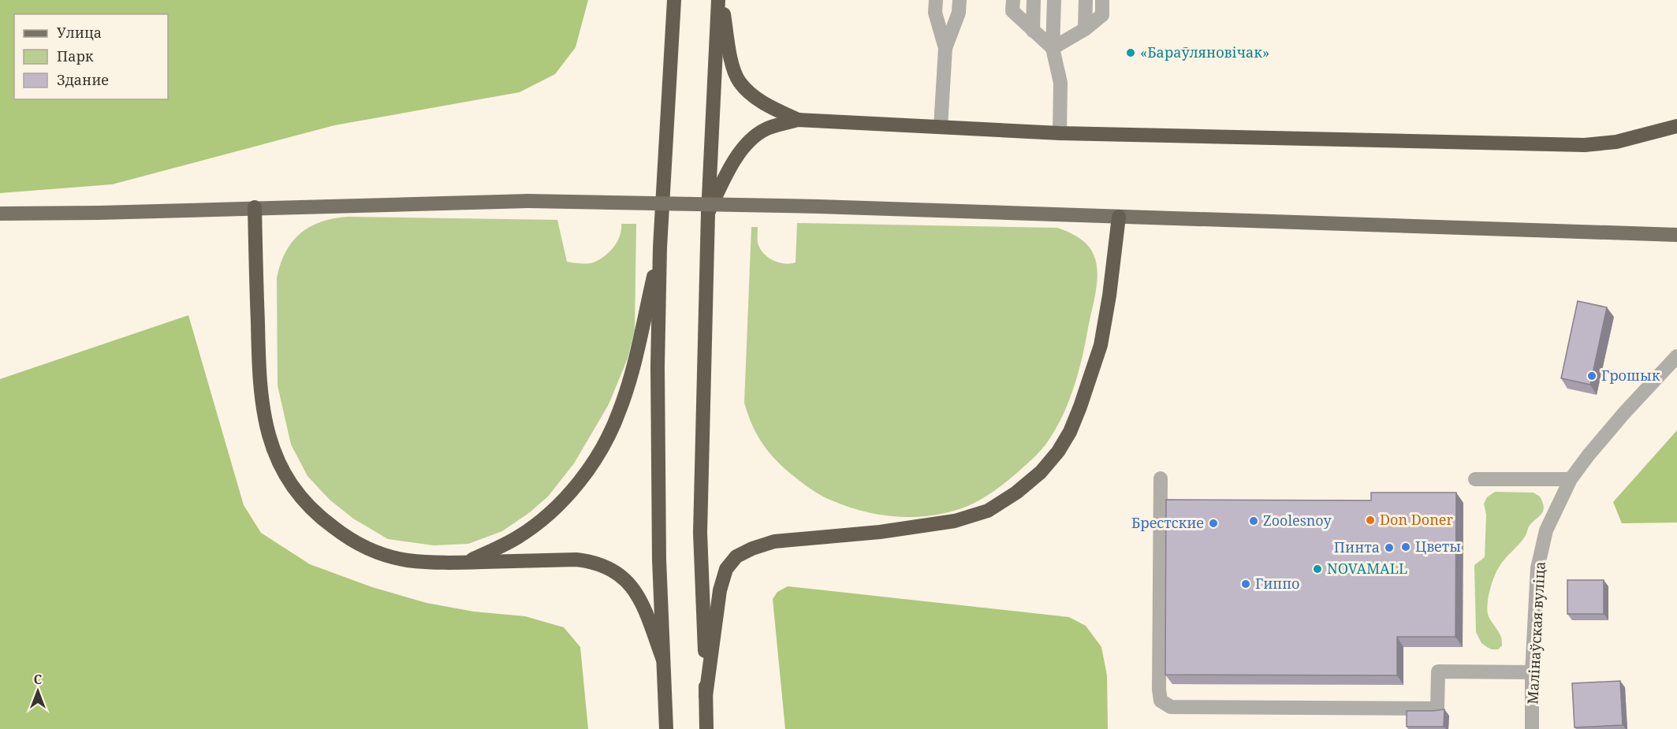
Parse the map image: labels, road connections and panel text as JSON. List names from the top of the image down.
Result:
{
  "streets": {
    "street": ["Малінаўская вуліца"]
  },
  "places": [
    "«Бараўляновічак»",
    "Грошык",
    "Don Doner",
    "Zoolesnoy",
    "Брестские",
    "Цветы",
    "Пинта",
    "NOVAMALL",
    "Гиппо"
  ],
  "legend": ["Улица", "Парк", "Здание"],
  "north": "top"
}
